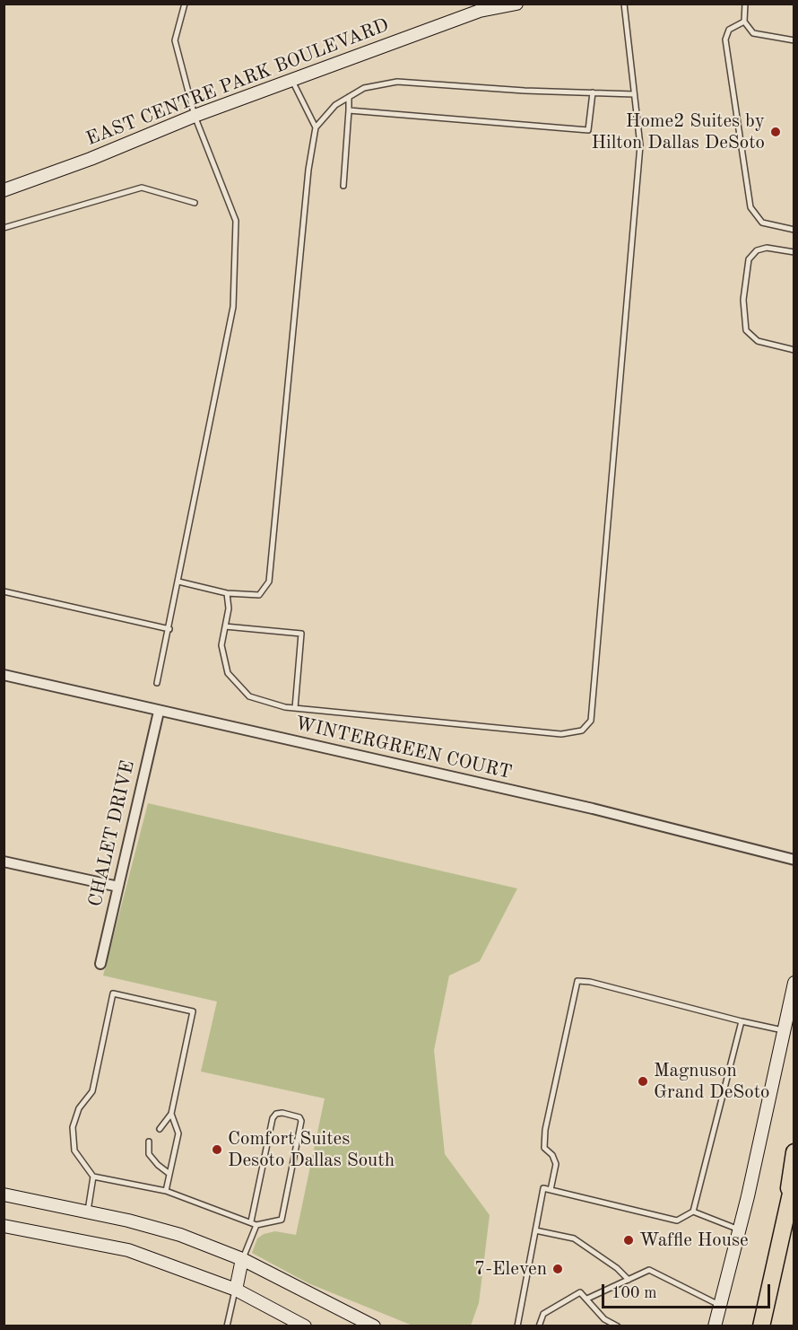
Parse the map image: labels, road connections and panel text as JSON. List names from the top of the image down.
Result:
{
  "streets": {
    "main road": ["EAST CENTRE PARK BOULEVARD"],
    "street": ["WINTERGREEN COURT", "CHALET DRIVE"]
  },
  "crossings": [
    ["WINTERGREEN COURT", "CHALET DRIVE"]
  ],
  "places": [
    "Home2 Suites by Hilton Dallas DeSoto",
    "Magnuson Grand DeSoto",
    "Comfort Suites Desoto Dallas South",
    "Waffle House",
    "7-Eleven"
  ],
  "scale_bar": "100 m"
}
